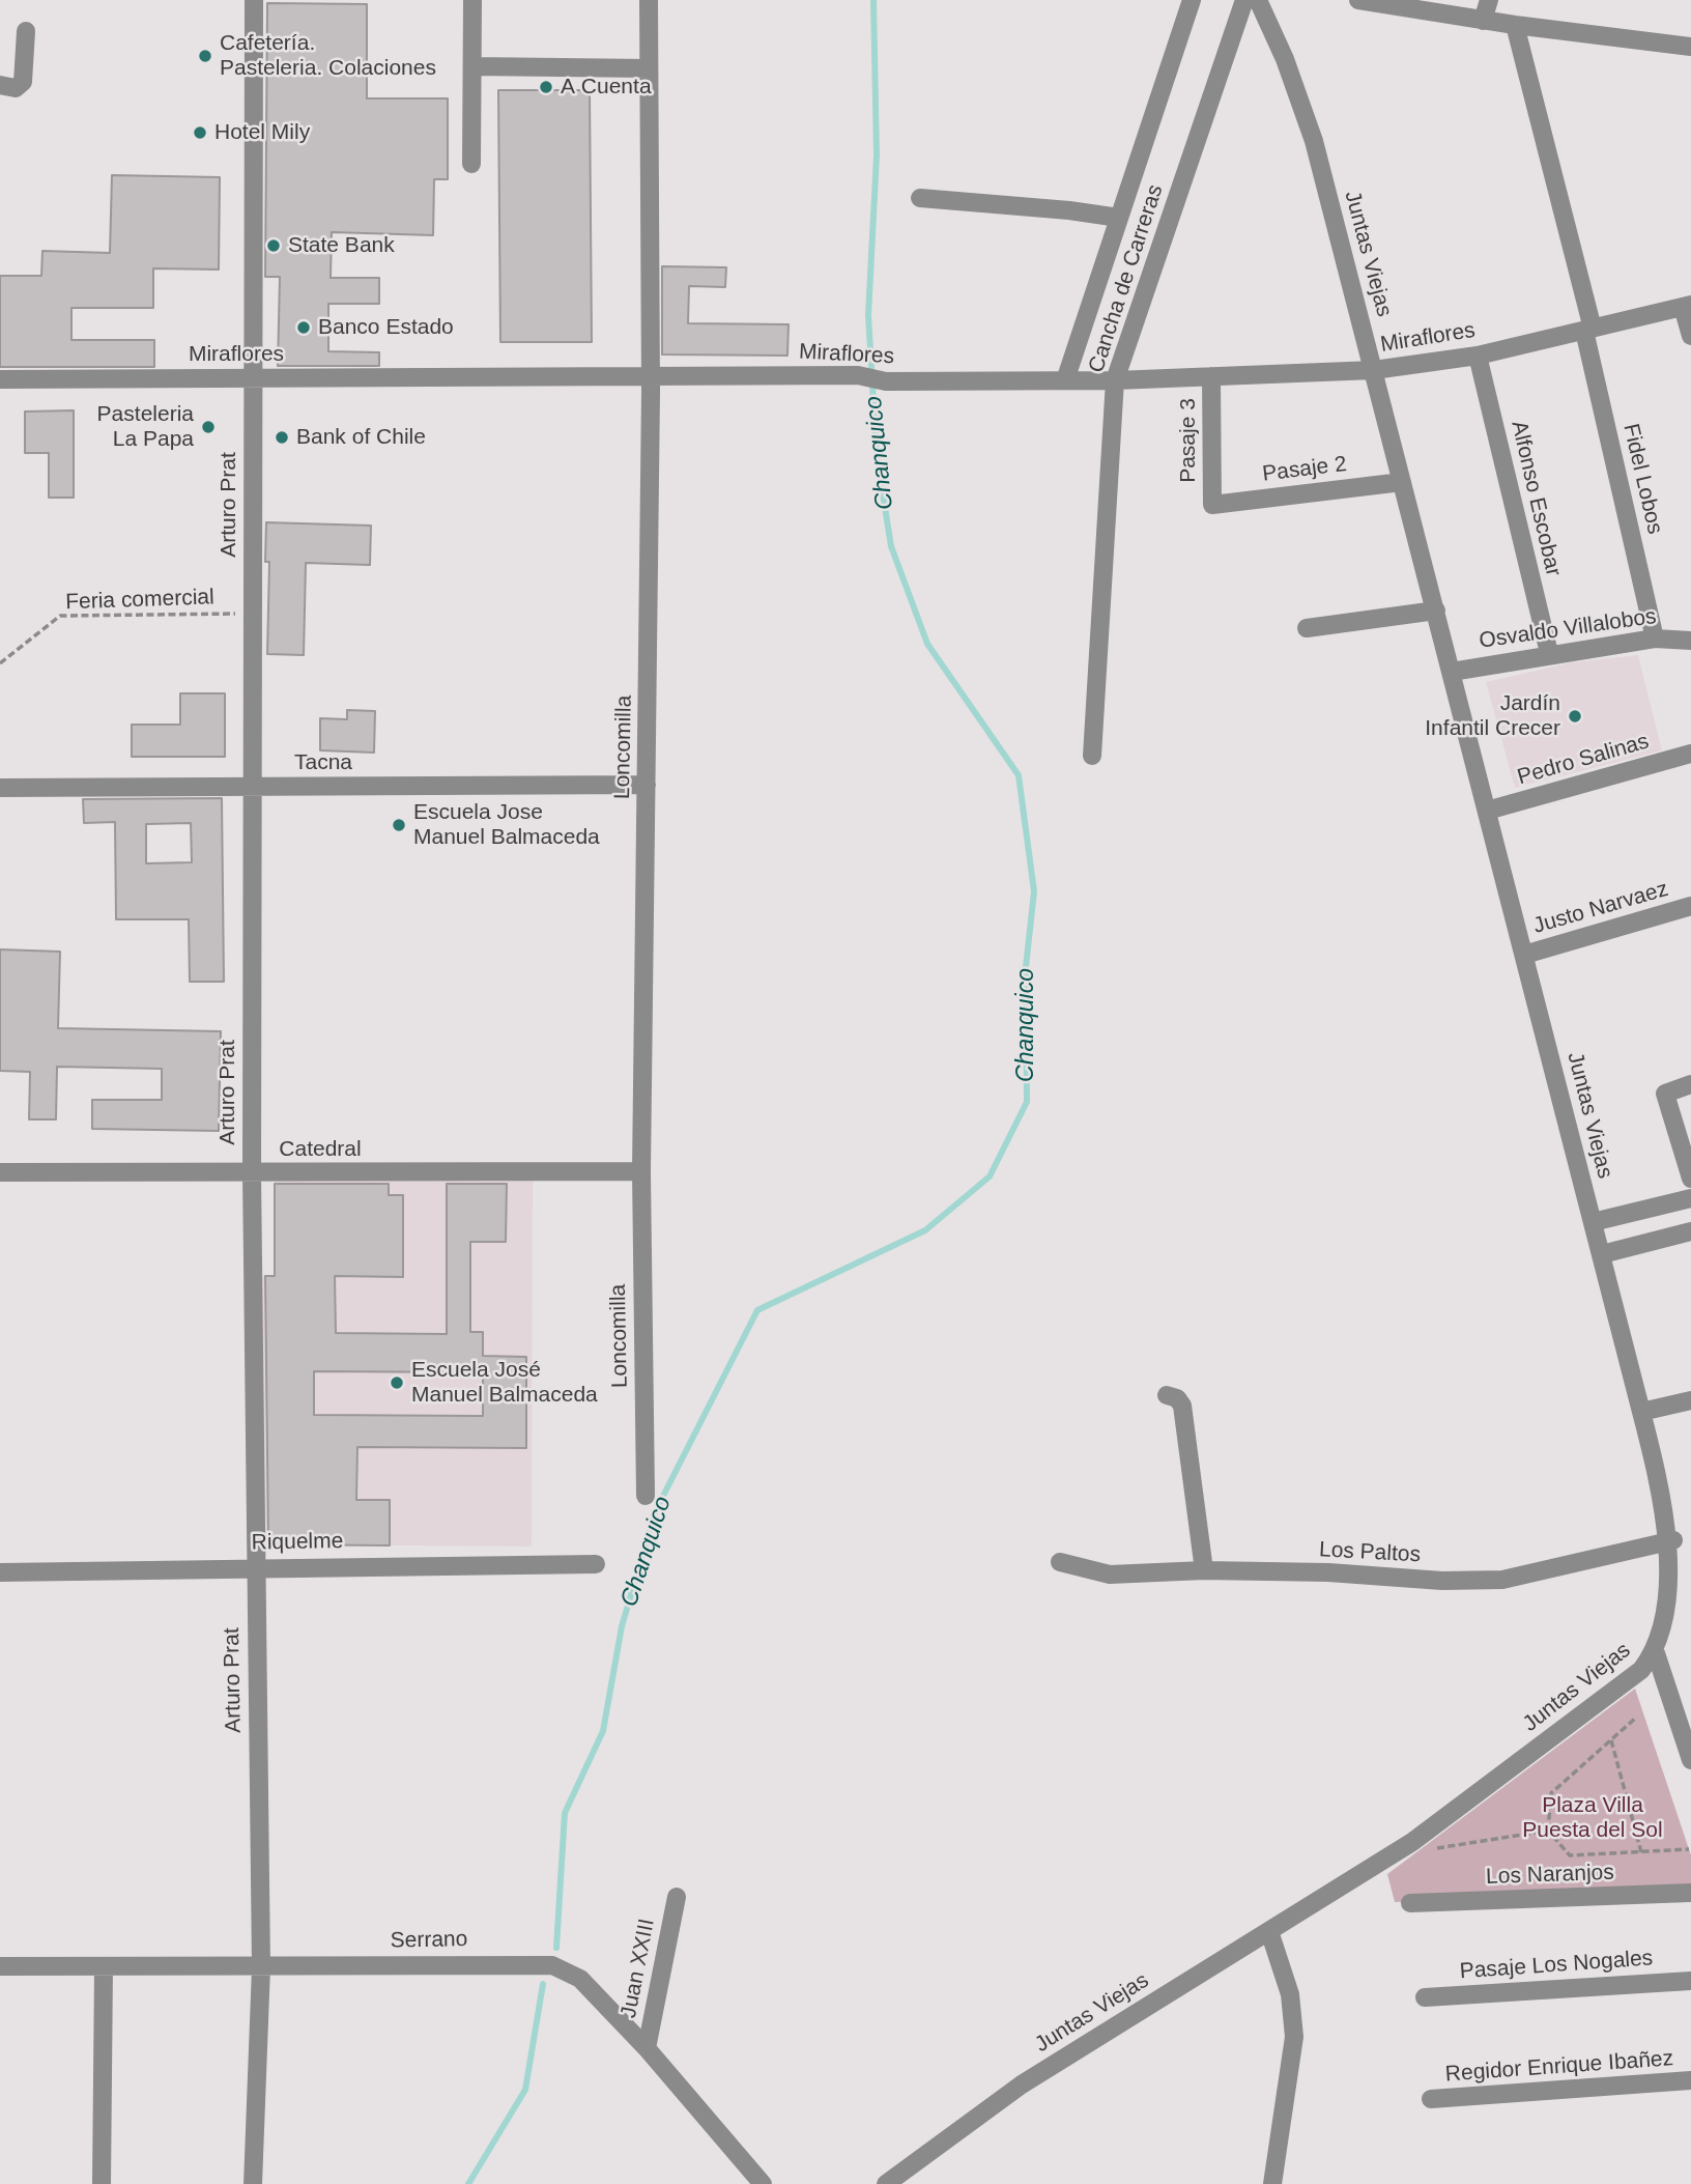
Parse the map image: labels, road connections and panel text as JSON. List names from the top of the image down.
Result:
{
  "streets": {
    "street": [
      "Juntas Viejas",
      "Cancha de Carreras",
      "Miraflores",
      "Pasaje 3",
      "Pasaje 2",
      "Fidel Lobos",
      "Alfonso Escobar",
      "Arturo Prat",
      "Osvaldo Villalobos",
      "Loncomilla",
      "Pedro Salinas",
      "Tacna",
      "Justo Narvaez",
      "Catedral",
      "Riquelme",
      "Los Paltos",
      "Los Naranjos",
      "Serrano",
      "Pasaje Los Nogales",
      "Juan XXIII",
      "Regidor Enrique Ibañez"
    ],
    "path": ["Feria comercial"]
  },
  "crossings": [
    ["Juntas Viejas", "Miraflores"],
    ["Juntas Viejas", "Pasaje 2"],
    ["Juntas Viejas", "Osvaldo Villalobos"],
    ["Juntas Viejas", "Pedro Salinas"],
    ["Juntas Viejas", "Justo Narvaez"],
    ["Juntas Viejas", "Los Paltos"],
    ["Cancha de Carreras", "Miraflores"],
    ["Miraflores", "Pasaje 3"],
    ["Miraflores", "Fidel Lobos"],
    ["Miraflores", "Alfonso Escobar"],
    ["Miraflores", "Arturo Prat"],
    ["Miraflores", "Loncomilla"],
    ["Pasaje 3", "Pasaje 2"],
    ["Fidel Lobos", "Osvaldo Villalobos"],
    ["Alfonso Escobar", "Osvaldo Villalobos"],
    ["Arturo Prat", "Feria comercial"],
    ["Arturo Prat", "Tacna"],
    ["Arturo Prat", "Catedral"],
    ["Arturo Prat", "Riquelme"],
    ["Arturo Prat", "Serrano"],
    ["Loncomilla", "Tacna"],
    ["Loncomilla", "Catedral"],
    ["Serrano", "Juan XXIII"]
  ],
  "water": ["Chanquico"],
  "parks": ["Plaza Villa Puesta del Sol"],
  "places": [
    "Cafetería. Pasteleria. Colaciones",
    "A Cuenta",
    "Hotel Mily",
    "State Bank",
    "Banco Estado",
    "Pasteleria La Papa",
    "Bank of Chile",
    "Jardín Infantil Crecer",
    "Escuela Jose Manuel Balmaceda",
    "Escuela José Manuel Balmaceda"
  ]
}
